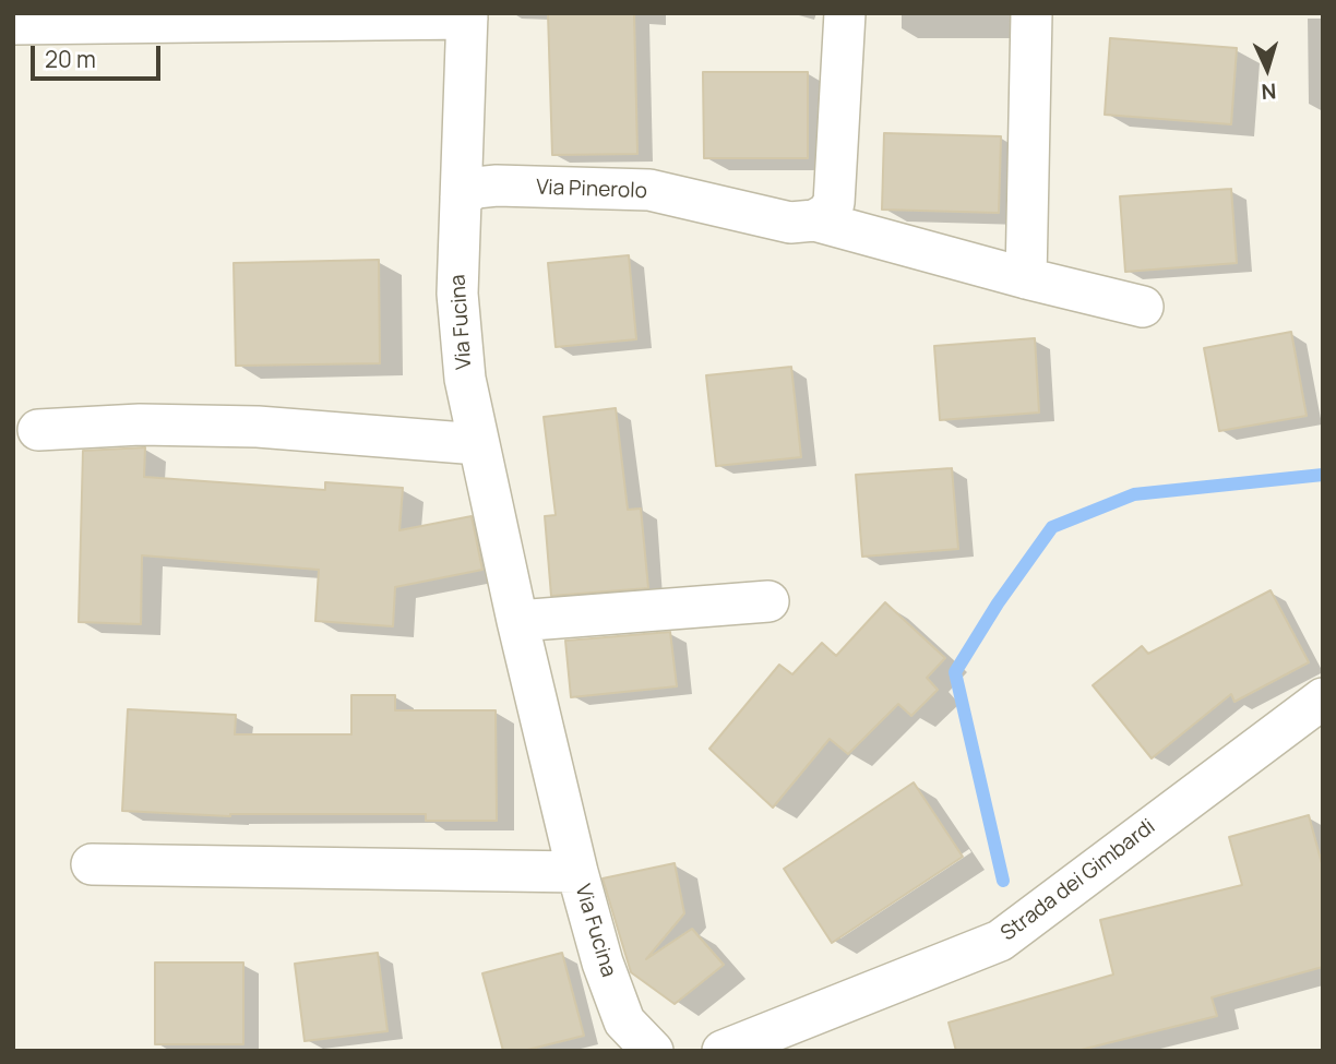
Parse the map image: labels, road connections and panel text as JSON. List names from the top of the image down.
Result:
{
  "streets": {
    "street": ["Via Pinerolo", "Via Fucina", "Strada dei Gimbardi"]
  },
  "crossings": [
    ["Via Pinerolo", "Via Fucina"]
  ],
  "scale_bar": "20 m",
  "north": "bottom"
}
